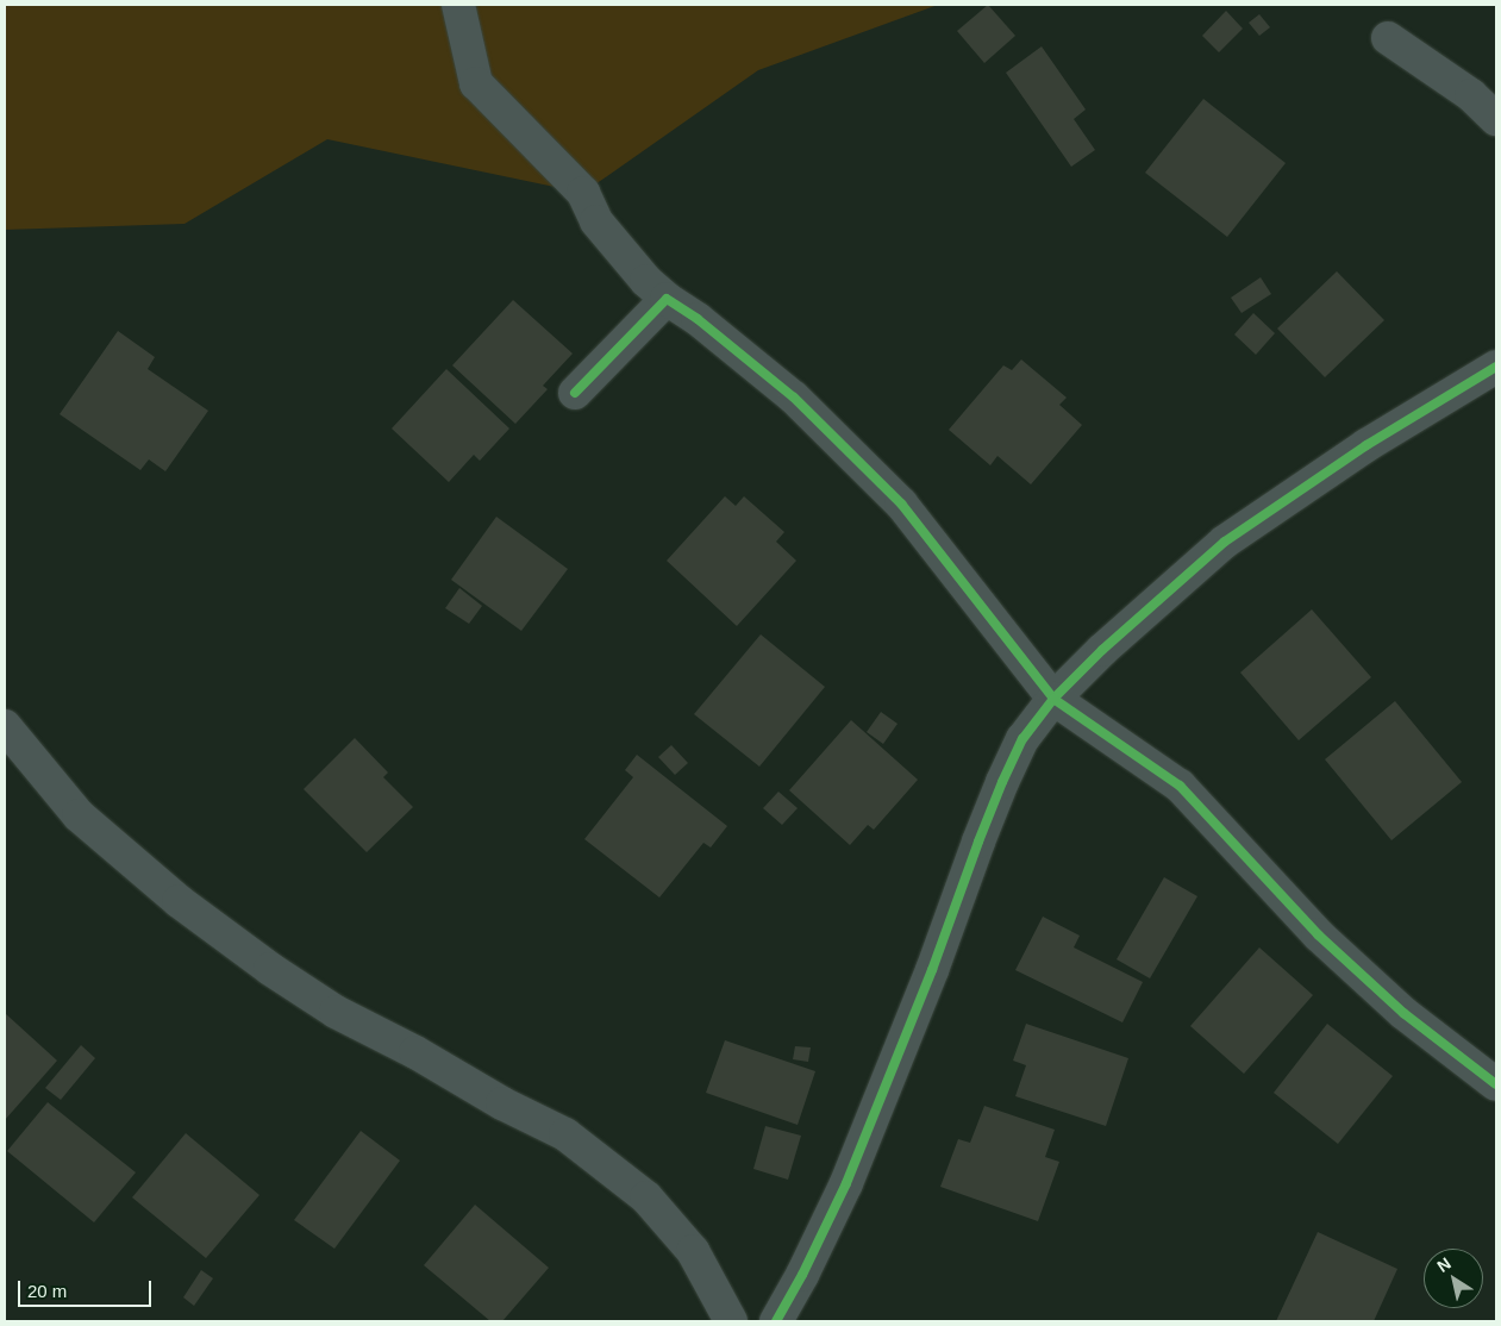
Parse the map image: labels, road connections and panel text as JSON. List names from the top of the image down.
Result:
{
  "scale_bar": "20 m",
  "north": "top left"
}
